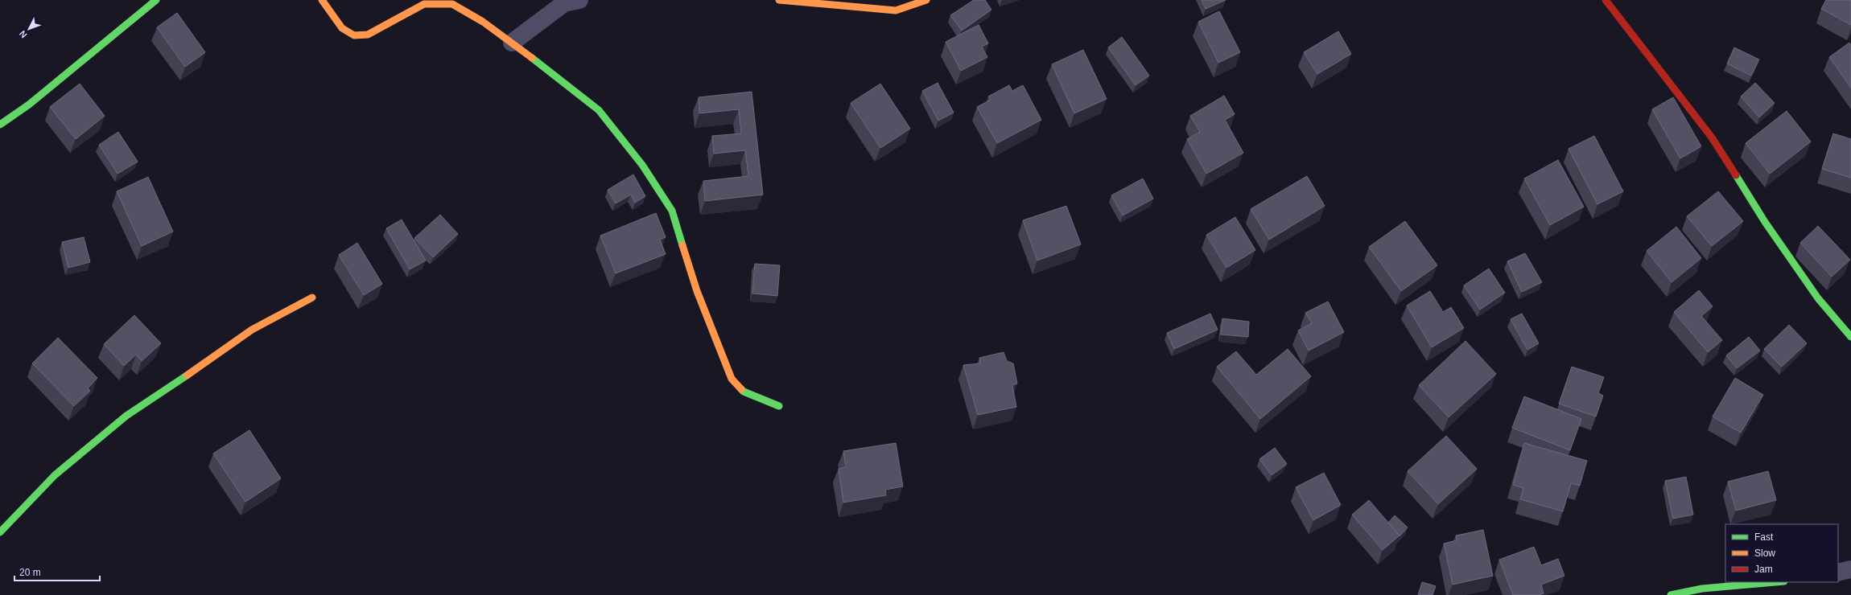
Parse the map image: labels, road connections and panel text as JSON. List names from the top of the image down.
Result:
{
  "legend": ["Fast", "Slow", "Jam"],
  "scale_bar": "20 m",
  "north": "bottom left"
}
